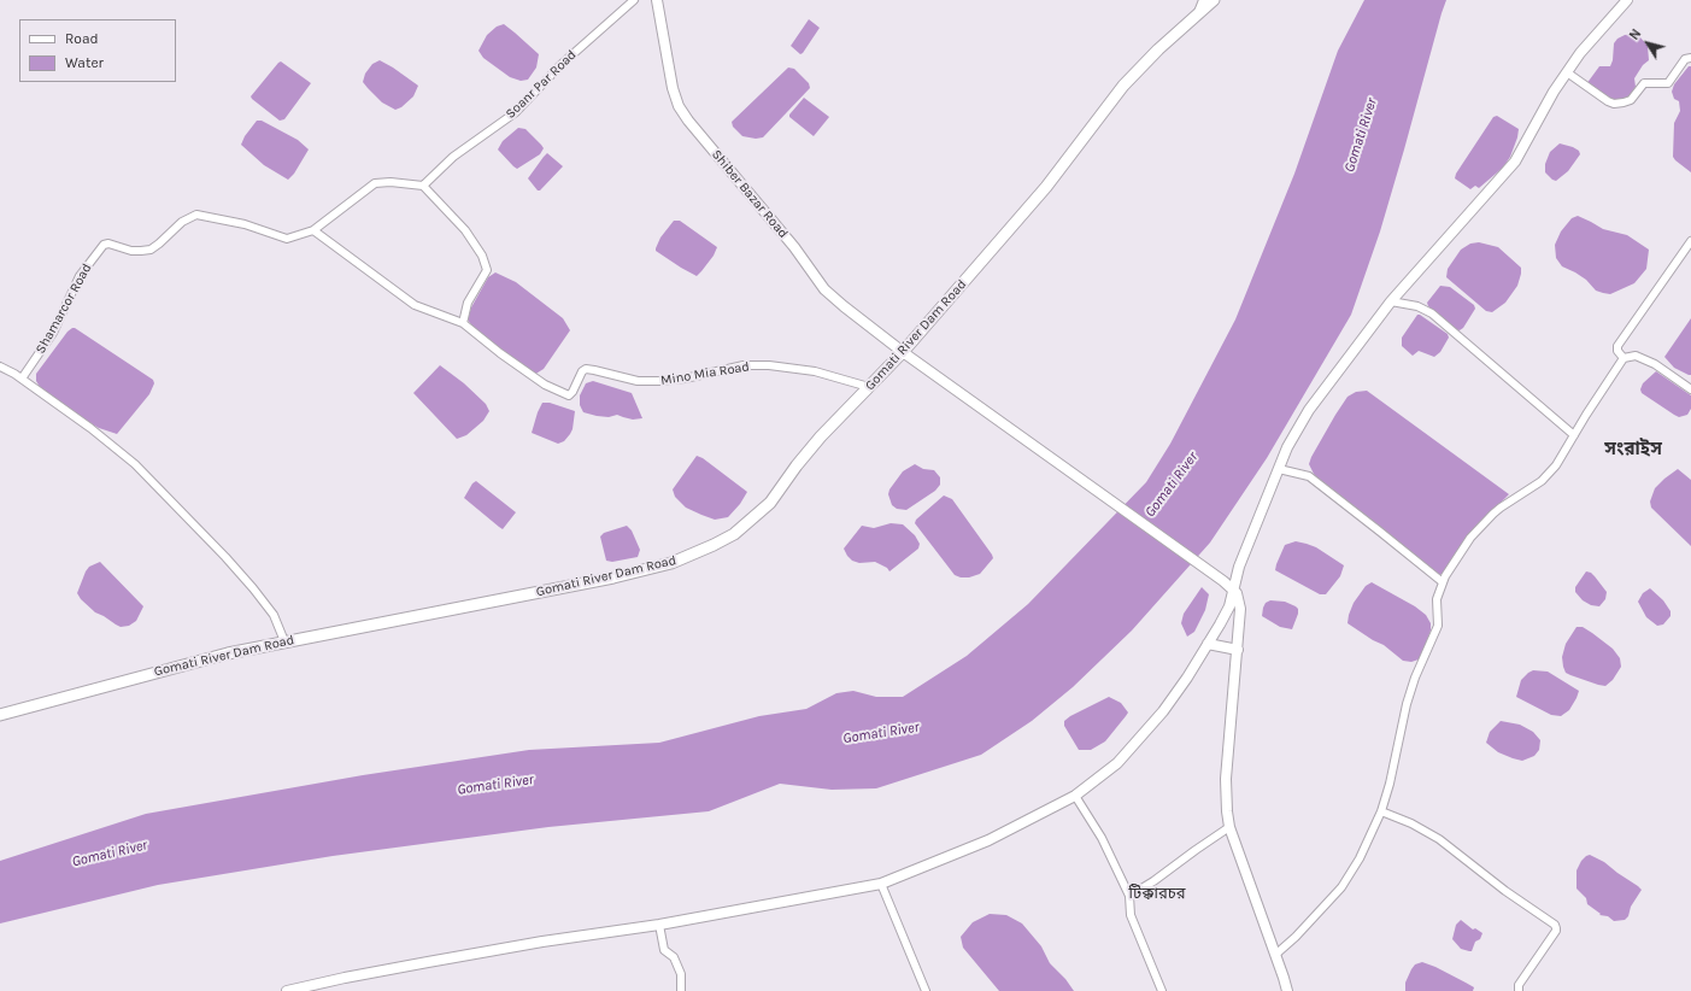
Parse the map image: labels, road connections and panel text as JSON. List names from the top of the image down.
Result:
{
  "streets": {
    "main road": ["Gomati River Dam Road"],
    "street": [
      "Soanr Par Road",
      "Shiber Bazar Road",
      "Shamarcor Road",
      "Mino Mia Road"
    ]
  },
  "crossings": [
    ["Soanr Par Road", "Shamarcor Road"],
    ["Shiber Bazar Road", "Gomati River Dam Road"],
    ["Shamarcor Road", "Mino Mia Road"],
    ["Gomati River Dam Road", "Mino Mia Road"]
  ],
  "districts": ["সংরাইস", "টিক্কারচর"],
  "water": ["Gomati River"],
  "legend": ["Road", "Water"],
  "north": "top left"
}
